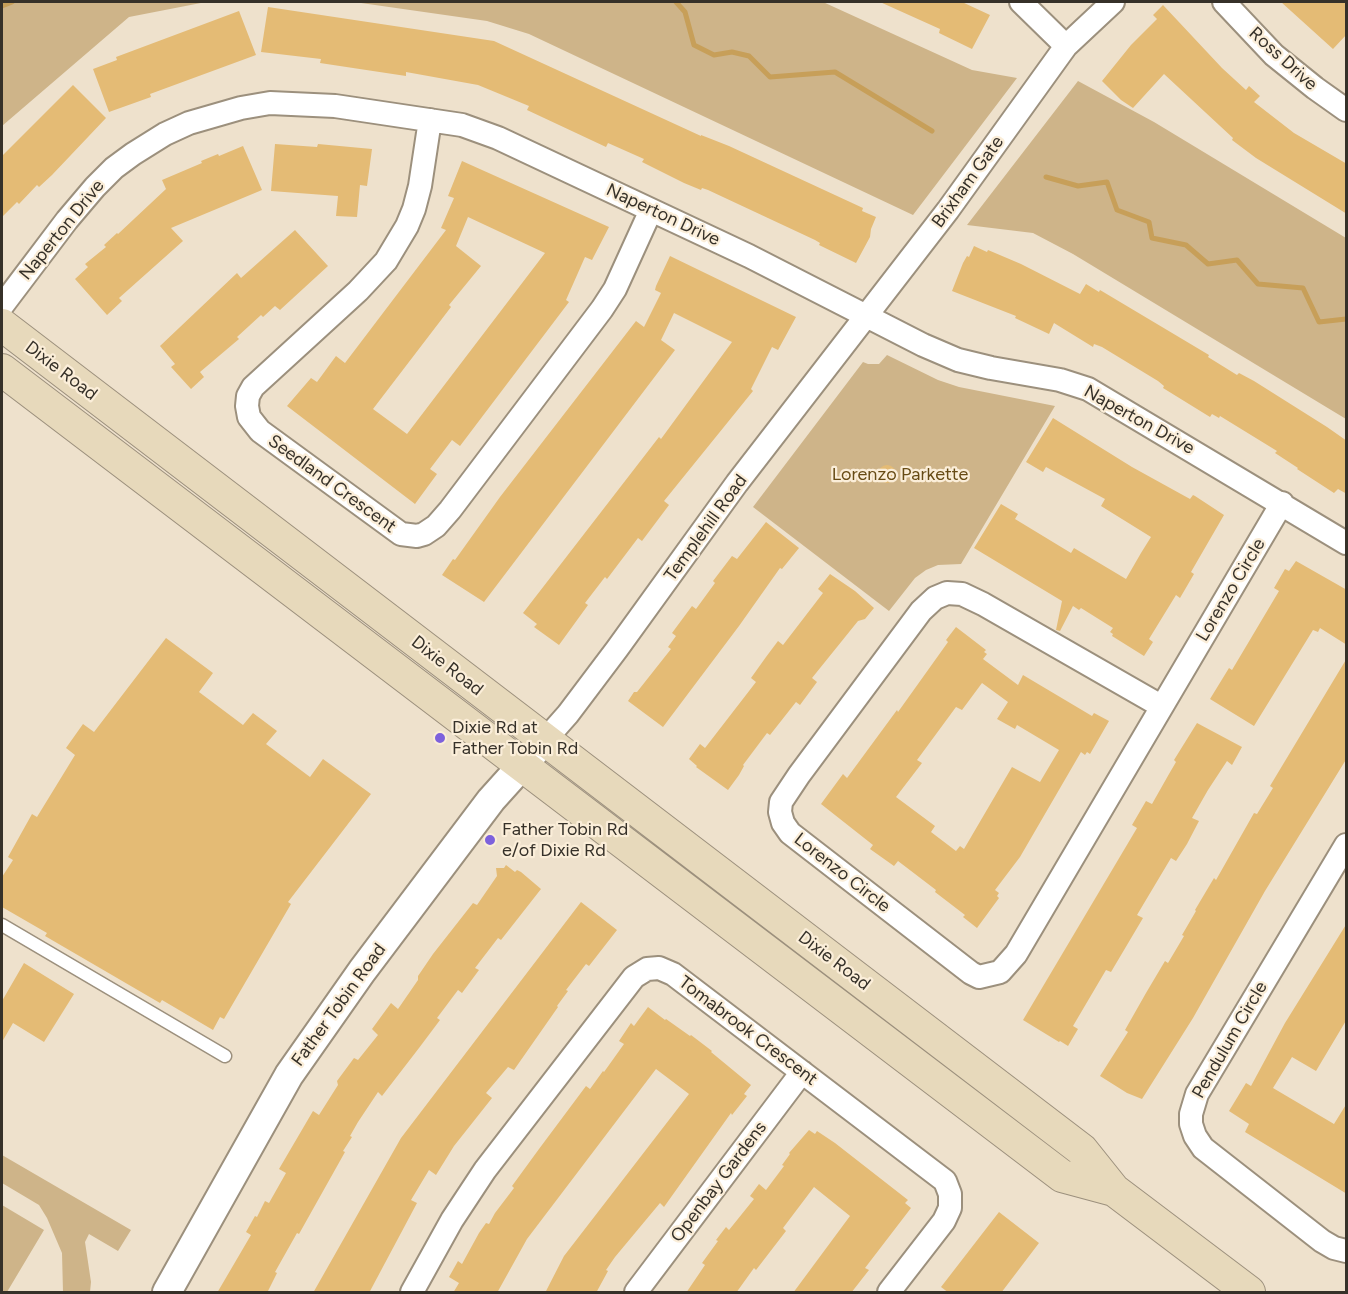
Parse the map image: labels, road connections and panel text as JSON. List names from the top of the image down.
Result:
{
  "streets": {
    "main road": ["Dixie Road"],
    "street": [
      "Ross Drive",
      "Brixham Gate",
      "Naperton Drive",
      "Seedland Crescent",
      "Templehill Road",
      "Lorenzo Circle",
      "Father Tobin Road",
      "Tomabrook Crescent",
      "Pendulum Circle",
      "Openbay Gardens"
    ]
  },
  "crossings": [
    ["Brixham Gate", "Naperton Drive"],
    ["Brixham Gate", "Templehill Road"],
    ["Naperton Drive", "Seedland Crescent"],
    ["Naperton Drive", "Templehill Road"],
    ["Naperton Drive", "Lorenzo Circle"],
    ["Dixie Road", "Templehill Road"],
    ["Dixie Road", "Father Tobin Road"],
    ["Templehill Road", "Father Tobin Road"],
    ["Tomabrook Crescent", "Openbay Gardens"]
  ],
  "parks": ["Lorenzo Parkette"],
  "places": ["Dixie Rd at Father Tobin Rd", "Father Tobin Rd e/of Dixie Rd"]
}
